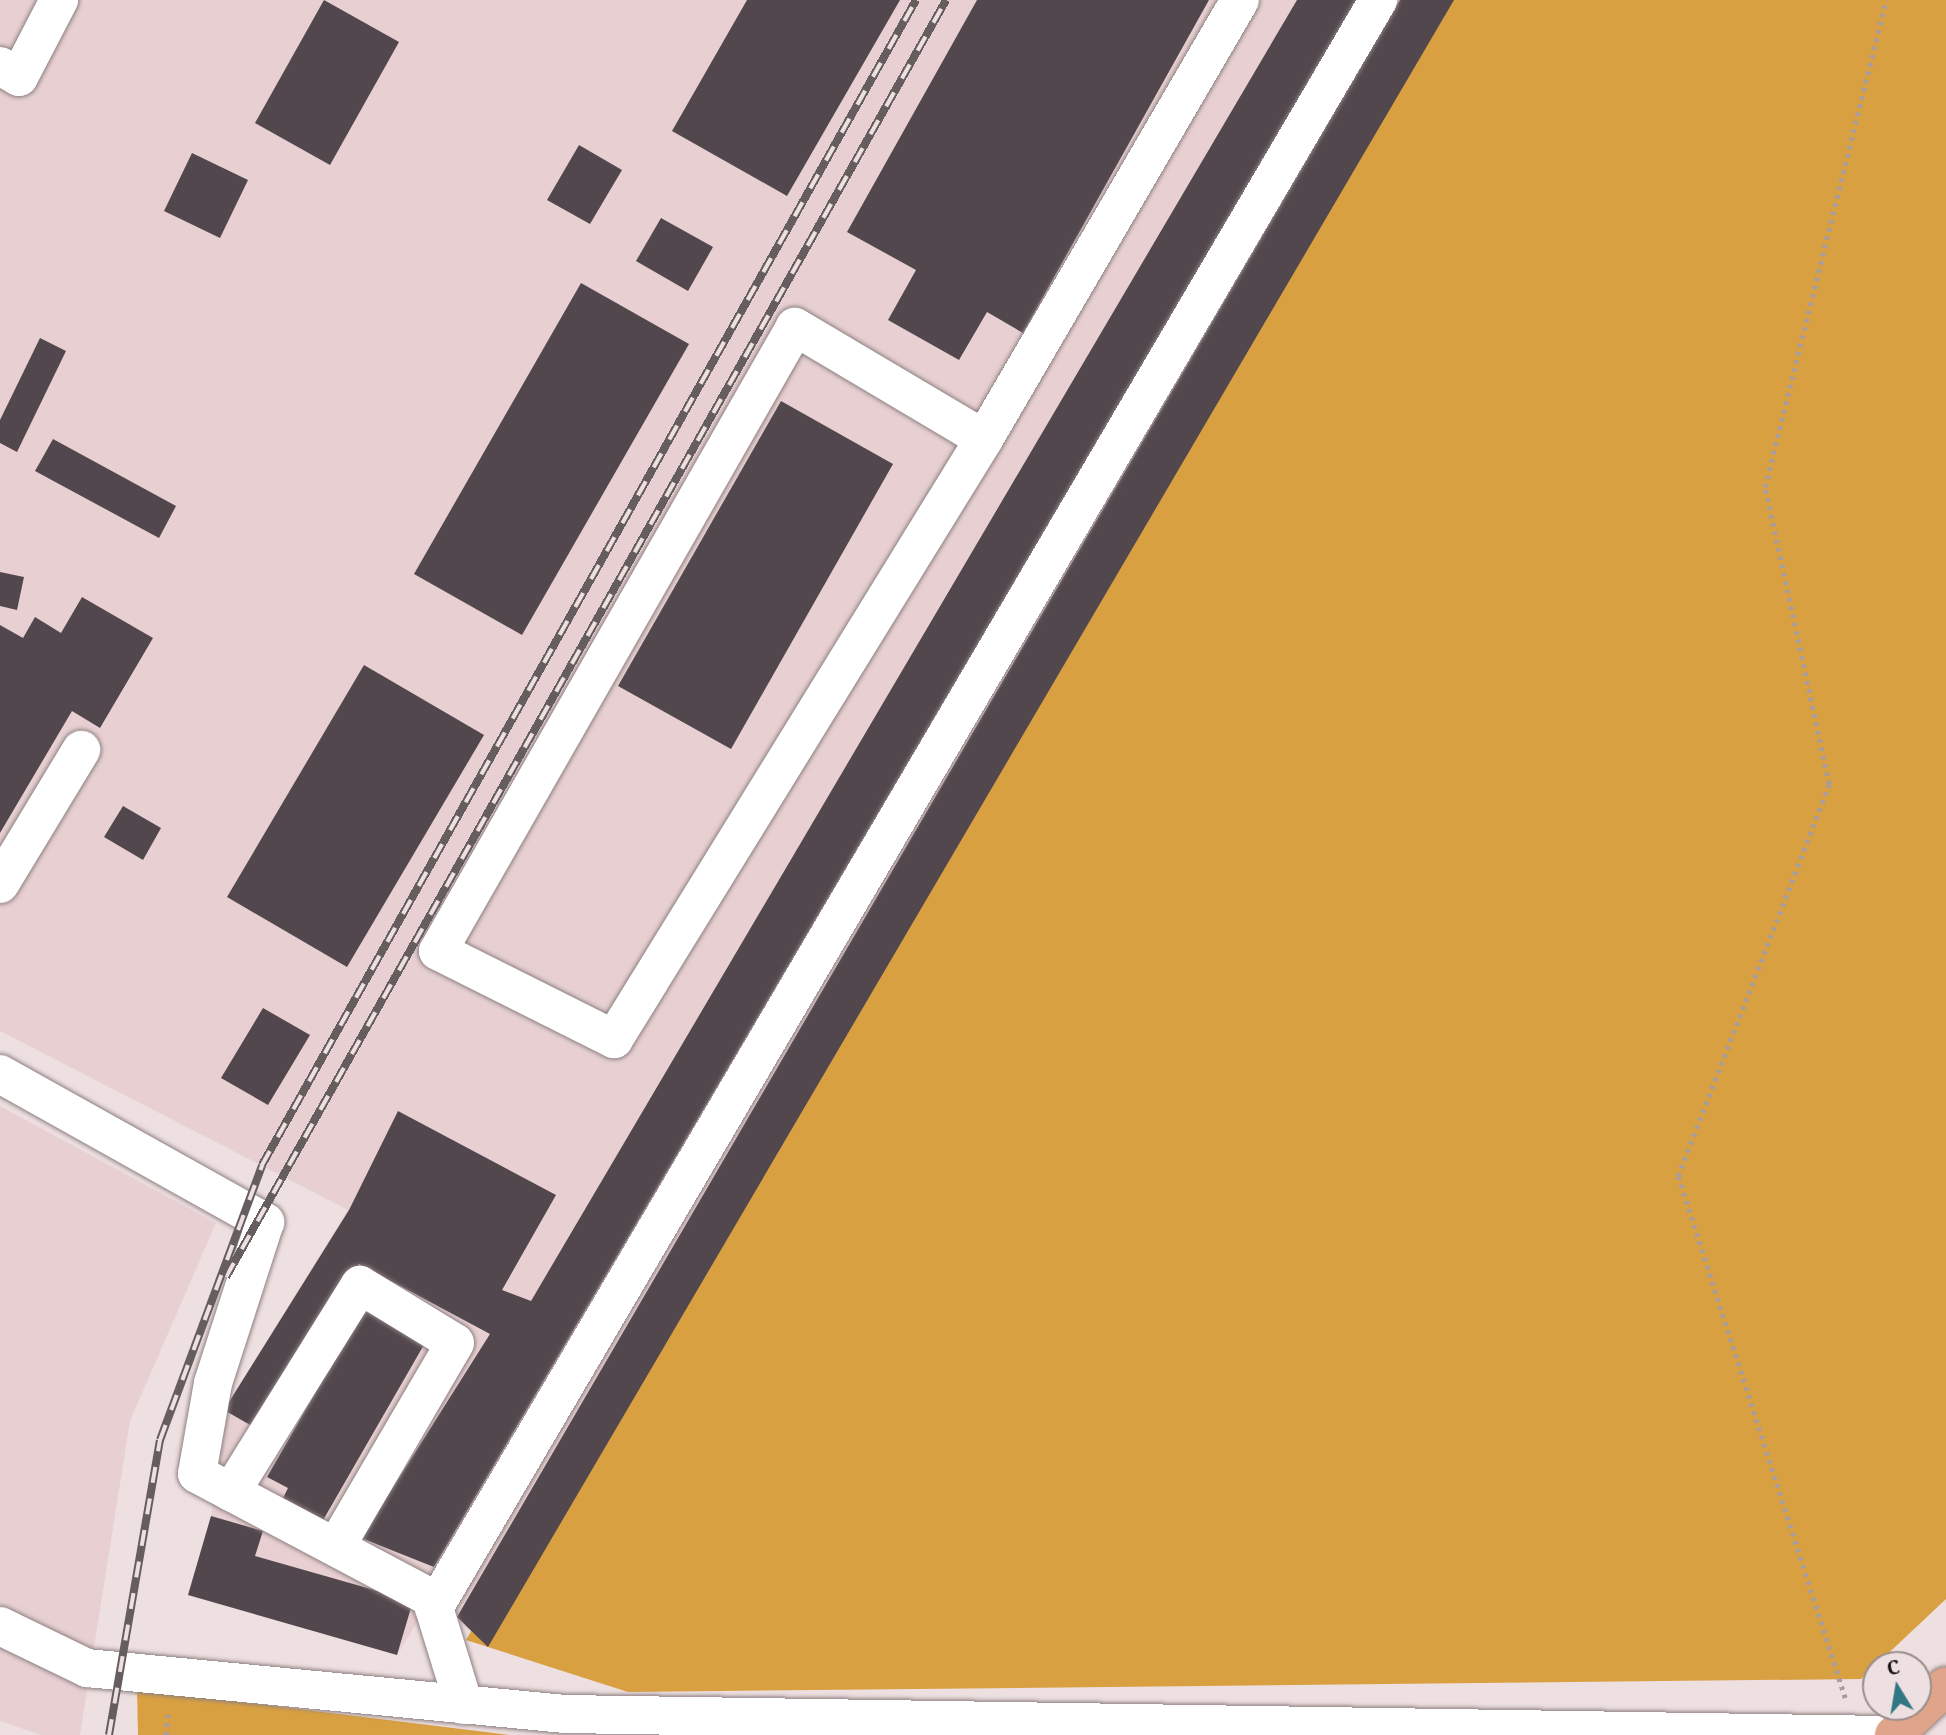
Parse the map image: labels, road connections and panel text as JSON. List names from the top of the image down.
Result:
{
  "north": "top"
}
